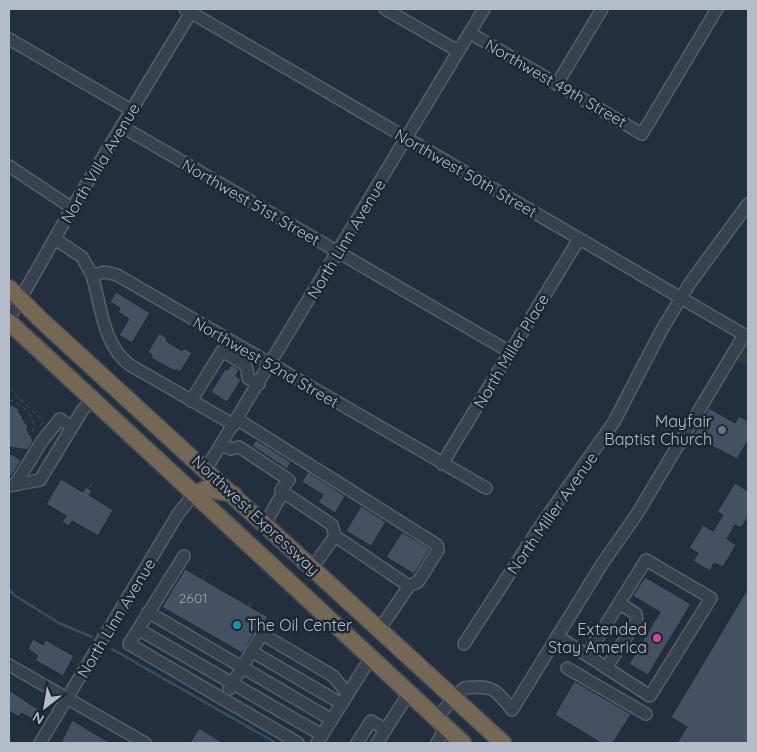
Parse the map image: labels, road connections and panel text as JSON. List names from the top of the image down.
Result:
{
  "streets": {
    "highway": ["Northwest Expressway"],
    "street": [
      "Northwest 49th Street",
      "North Villa Avenue",
      "Northwest 50th Street",
      "Northwest 51st Street",
      "North Linn Avenue",
      "North Miller Place",
      "Northwest 52nd Street",
      "North Miller Avenue"
    ]
  },
  "crossings": [
    ["Northwest 49th Street", "North Linn Avenue"],
    ["North Villa Avenue", "Northwest 50th Street"],
    ["North Villa Avenue", "Northwest 51st Street"],
    ["North Villa Avenue", "Northwest Expressway"],
    ["Northwest 50th Street", "North Linn Avenue"],
    ["Northwest 50th Street", "North Miller Place"],
    ["Northwest 50th Street", "North Miller Avenue"],
    ["Northwest 51st Street", "North Linn Avenue"],
    ["Northwest 51st Street", "North Miller Place"],
    ["North Linn Avenue", "Northwest 52nd Street"],
    ["North Linn Avenue", "Northwest Expressway"],
    ["North Miller Place", "Northwest 52nd Street"]
  ],
  "places": ["Mayfair Baptist Church", "The Oil Center", "Extended Stay America"],
  "house_numbers": ["2601"],
  "north": "bottom left"
}
